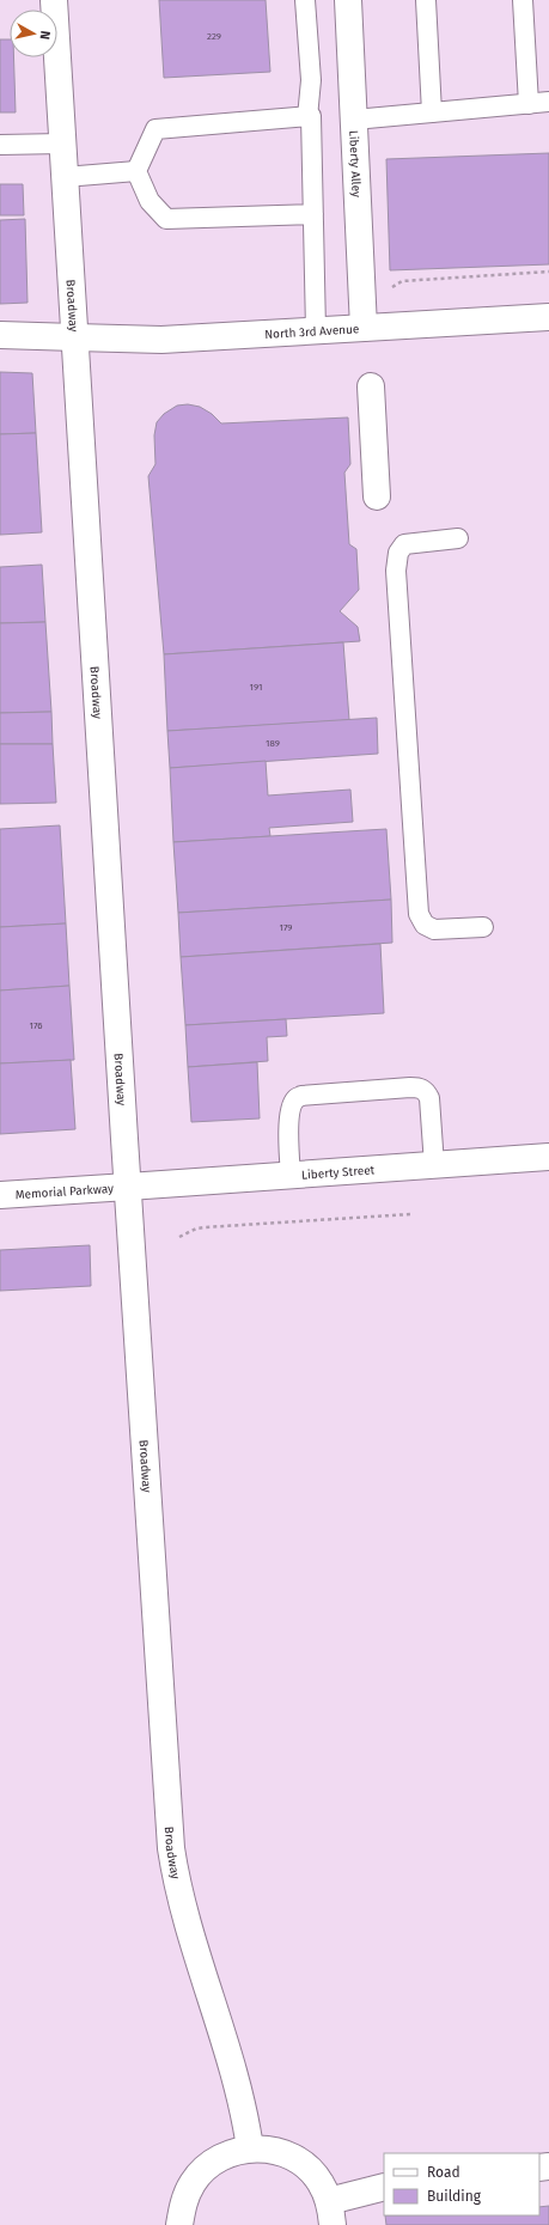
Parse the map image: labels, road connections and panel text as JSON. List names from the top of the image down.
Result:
{
  "streets": {
    "street": [
      "Liberty Alley",
      "Broadway",
      "North 3rd Avenue",
      "Liberty Street",
      "Memorial Parkway"
    ]
  },
  "crossings": [
    ["Liberty Alley", "North 3rd Avenue"],
    ["Broadway", "North 3rd Avenue"],
    ["Broadway", "Liberty Street"],
    ["Broadway", "Memorial Parkway"],
    ["Liberty Street", "Memorial Parkway"]
  ],
  "house_numbers": [
    "229",
    "191",
    "189",
    "179",
    "176"
  ],
  "legend": ["Road", "Building"],
  "north": "right"
}
